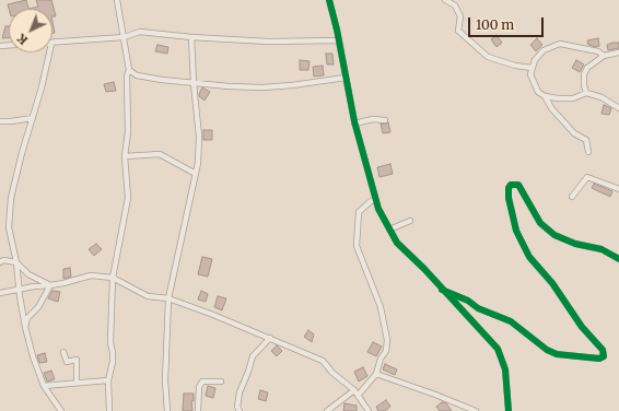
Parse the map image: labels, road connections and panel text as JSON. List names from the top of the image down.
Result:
{
  "scale_bar": "100 m",
  "north": "bottom left"
}
